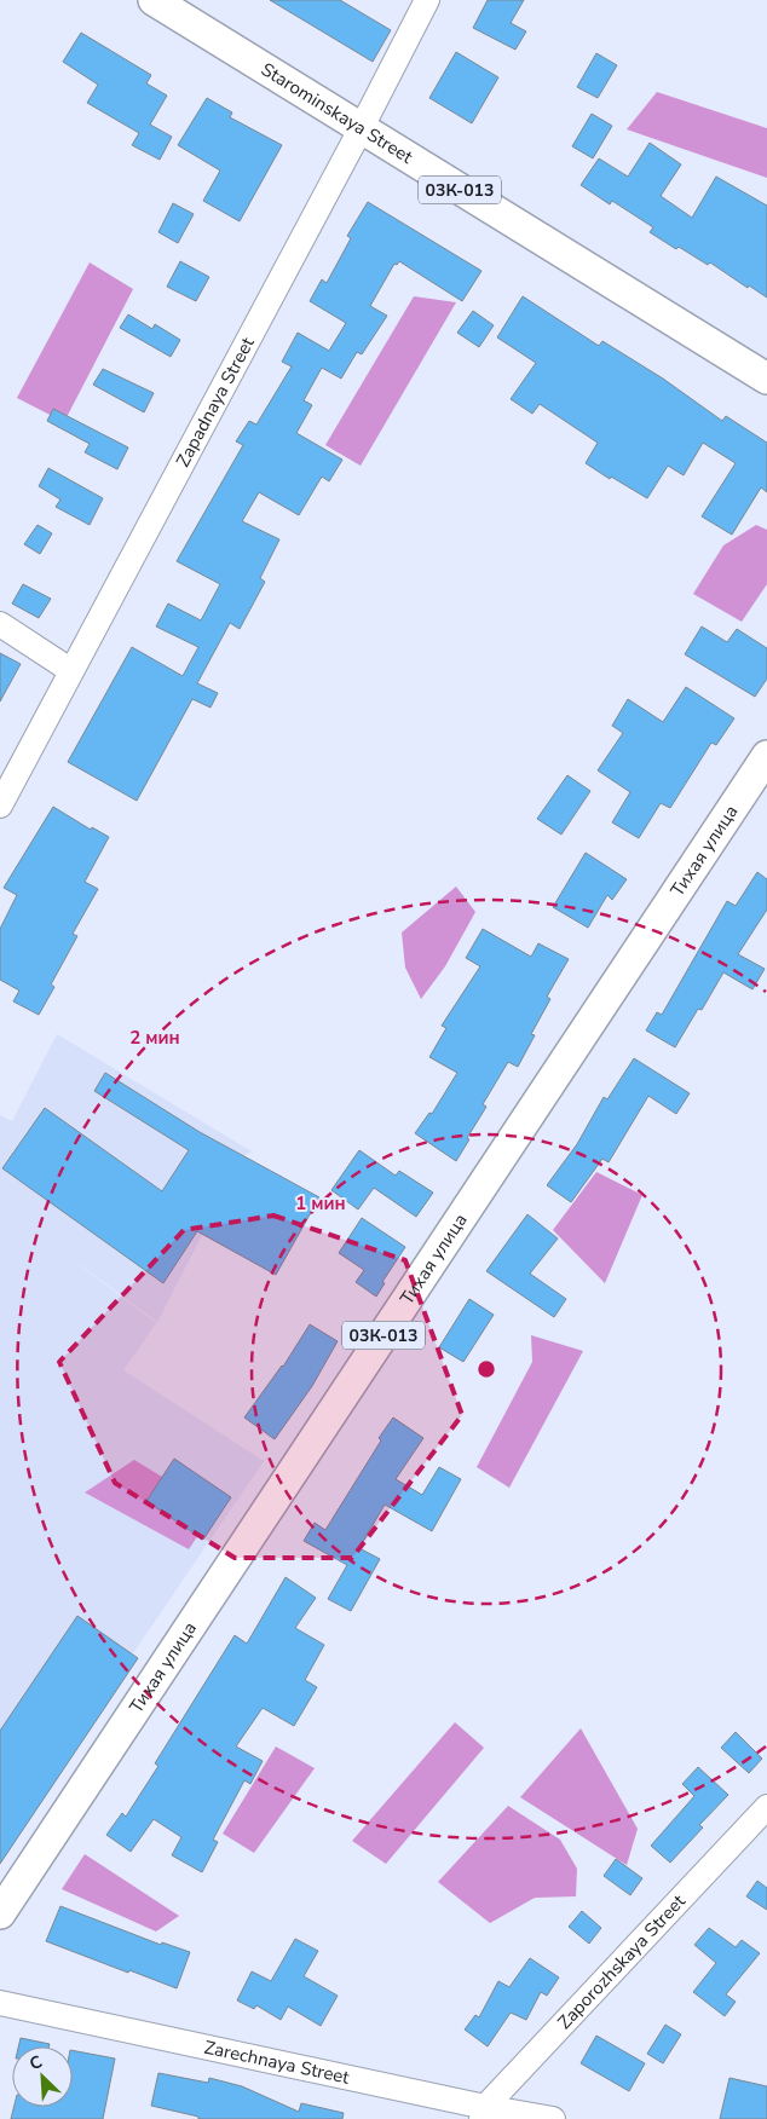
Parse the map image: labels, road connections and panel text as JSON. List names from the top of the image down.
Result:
{
  "streets": {
    "main road": ["Starominskaya Street", "03К-013", "Тихая улица"],
    "street": ["Zapadnaya Street", "Zaporozhskaya Street", "Zarechnaya Street"]
  },
  "crossings": [
    ["Starominskaya Street", "Zapadnaya Street"],
    ["Zaporozhskaya Street", "Zarechnaya Street"]
  ],
  "north": "top left",
  "rings": ["2 мин", "1 мин"]
}
